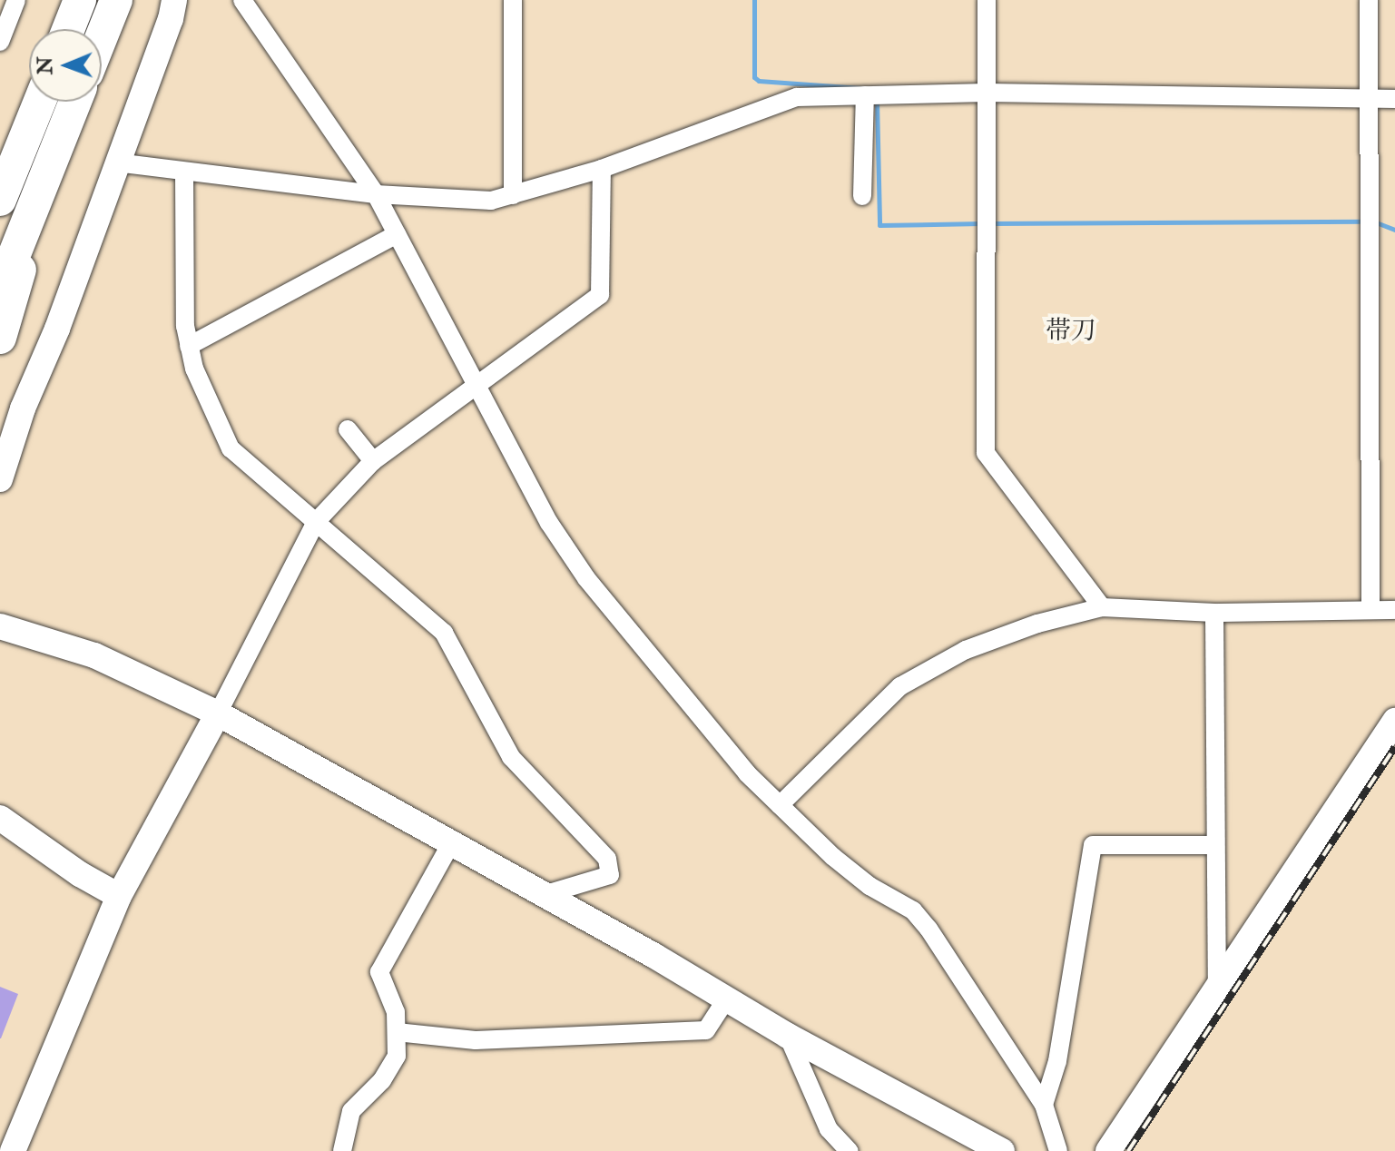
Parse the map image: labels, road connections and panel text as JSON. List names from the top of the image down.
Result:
{
  "districts": ["帯刀"],
  "north": "left"
}
